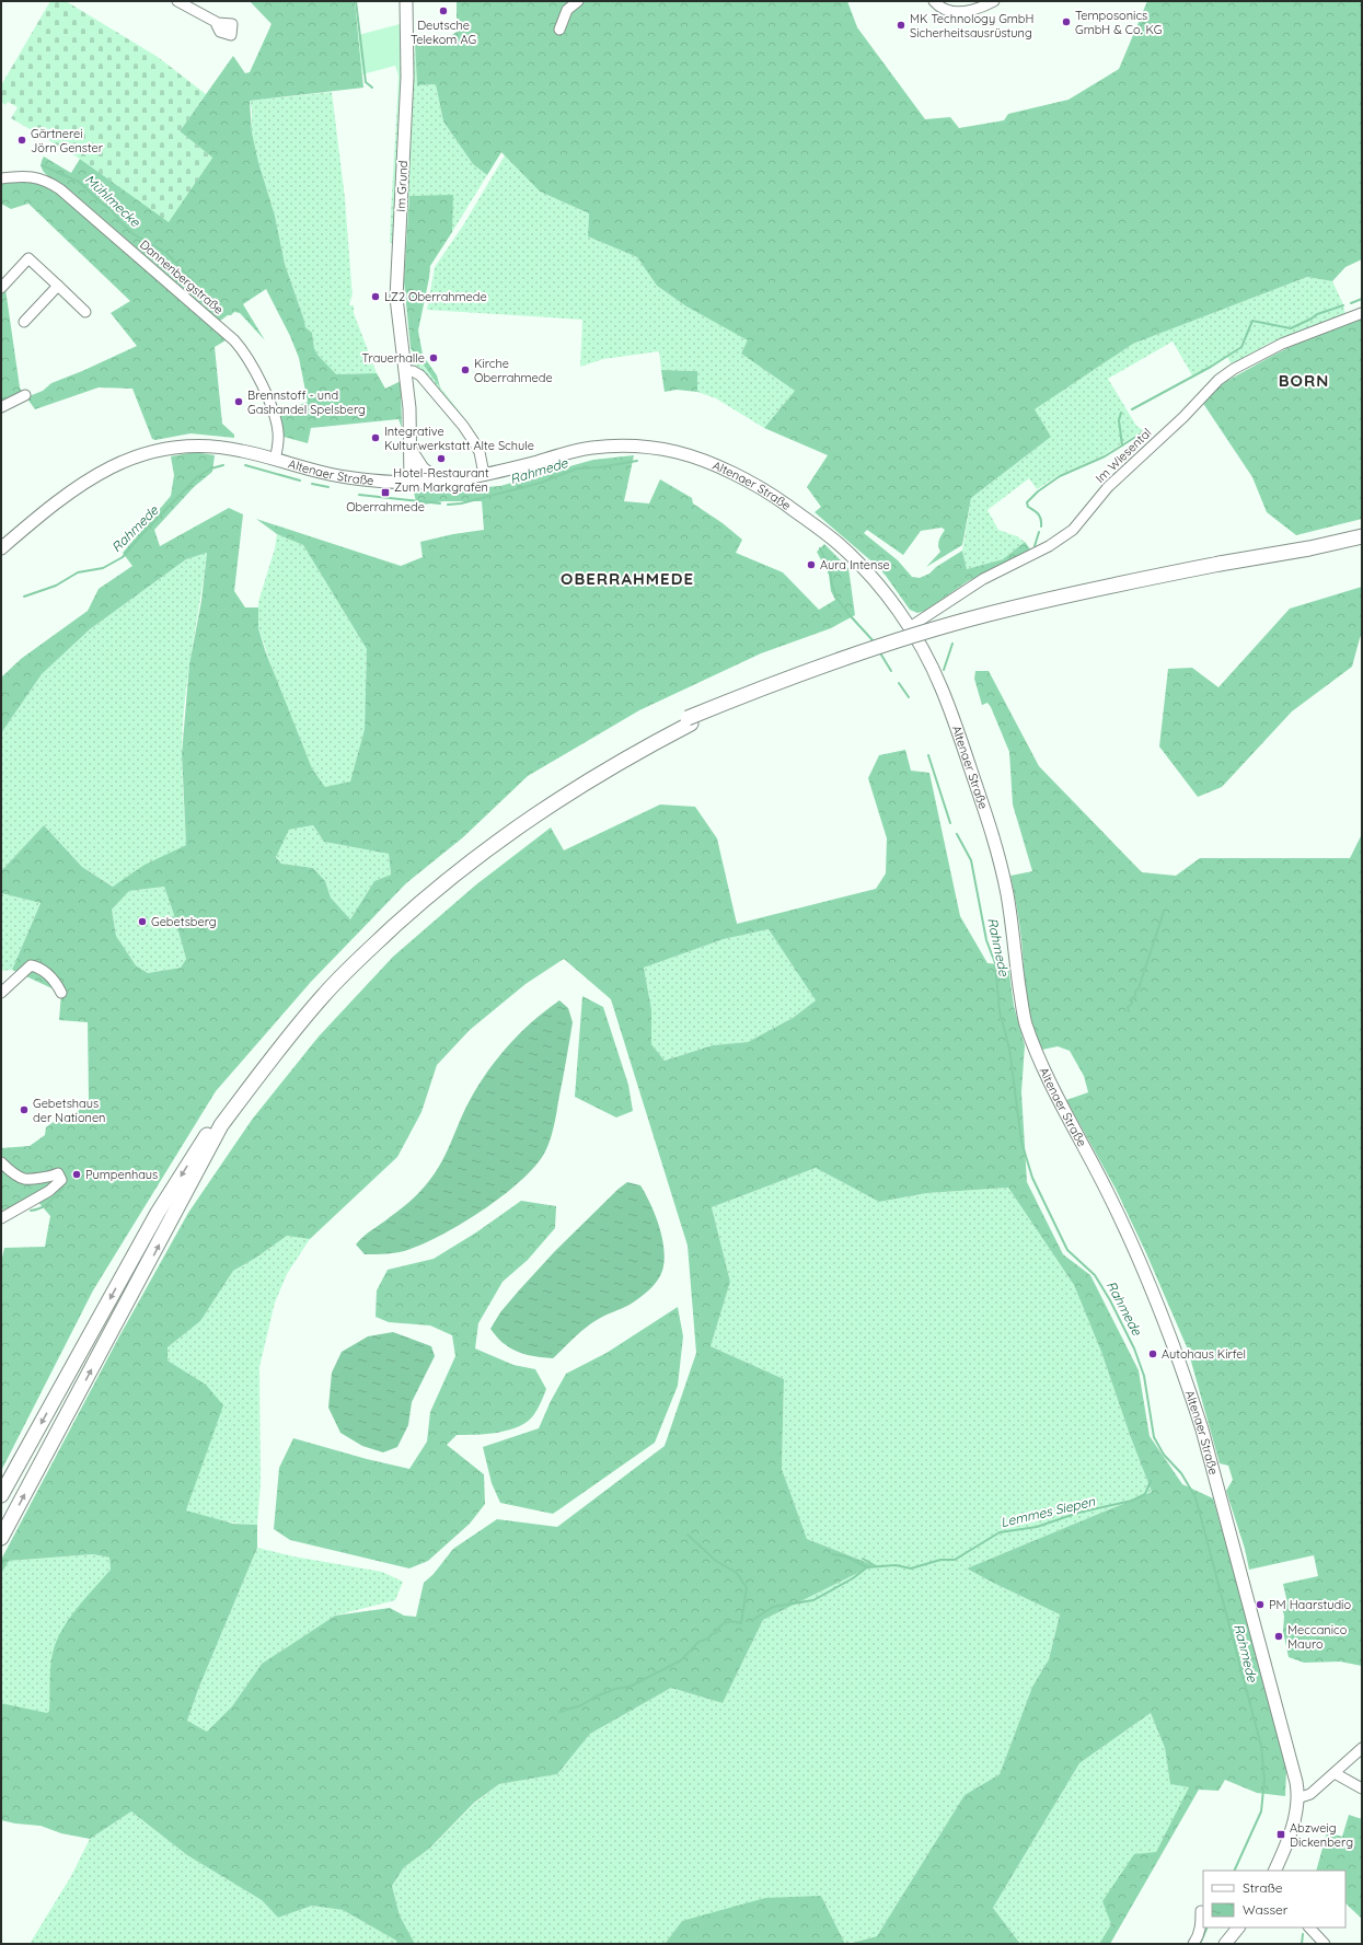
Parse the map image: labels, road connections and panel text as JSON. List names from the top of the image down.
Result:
{
  "streets": {
    "main road": ["Im Grund", "Altenaer Straße"],
    "street": ["Dannenbergstraße", "Im Wiesental"]
  },
  "crossings": [
    ["Im Grund", "Altenaer Straße"],
    ["Dannenbergstraße", "Altenaer Straße"],
    ["Im Wiesental", "Altenaer Straße"]
  ],
  "districts": ["BORN", "OBERRAHMEDE"],
  "water": ["Mühlmecke", "Rahmede", "Lemmes Siepen"],
  "places": {
    "other": [
      "Deutsche Telekom AG",
      "Temposonics GmbH & Co. KG",
      "MK Technology GmbH Sicherheitsausrüstung",
      "Gärtnerei Jörn Genster",
      "LZ2 Oberrahmede",
      "Trauerhalle",
      "Kirche Oberrahmede",
      "Brennstoff - und Gashandel Spelsberg",
      "Integrative Kulturwerkstatt Alte Schule",
      "Hotel-Restaurant Zum Markgrafen",
      "Aura Intense",
      "Gebetsberg",
      "Gebetshaus der Nationen",
      "Pumpenhaus",
      "Autohaus Kirfel",
      "PM Haarstudio",
      "Meccanico Mauro"
    ],
    "transit": ["Oberrahmede", "Abzweig Dickenberg"]
  },
  "legend": ["Straße", "Wasser"]
}
